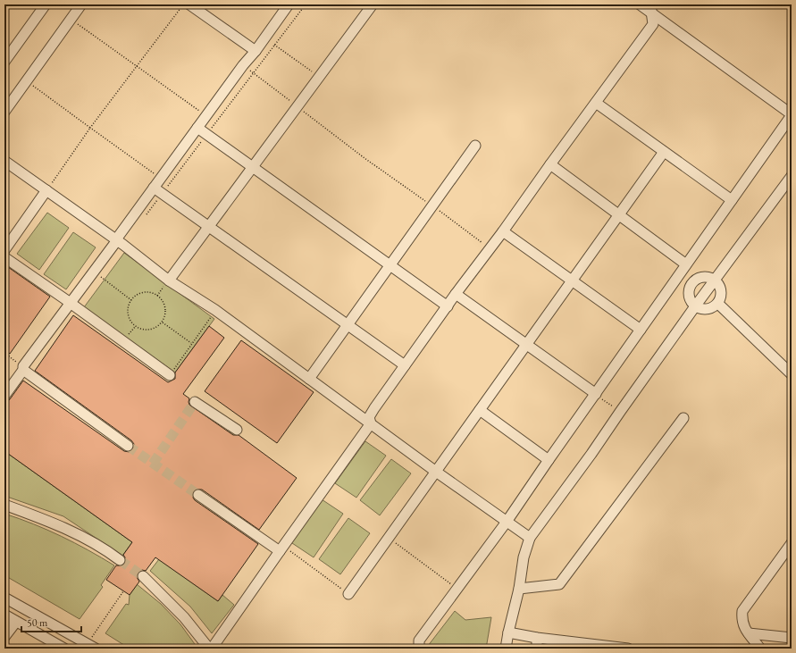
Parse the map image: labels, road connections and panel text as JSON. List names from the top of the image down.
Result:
{
  "scale_bar": "50 m"
}
